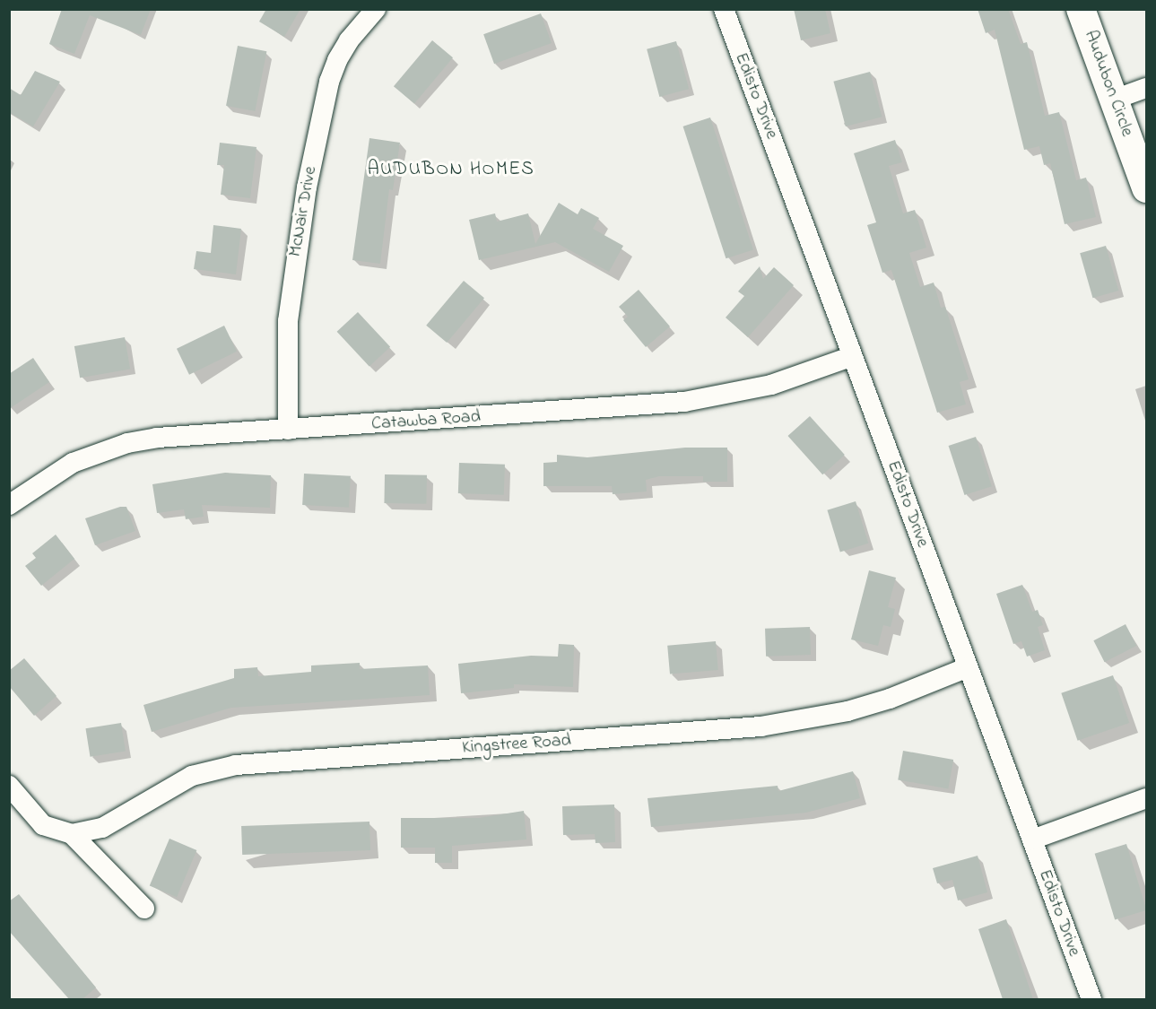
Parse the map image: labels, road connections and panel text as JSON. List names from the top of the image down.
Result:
{
  "streets": {
    "street": [
      "Audubon Circle",
      "Edisto Drive",
      "McNair Drive",
      "Catawba Road",
      "Kingstree Road"
    ]
  },
  "crossings": [
    ["Edisto Drive", "Catawba Road"],
    ["Edisto Drive", "Kingstree Road"],
    ["McNair Drive", "Catawba Road"]
  ],
  "districts": ["AUDUBON HOMES"]
}
